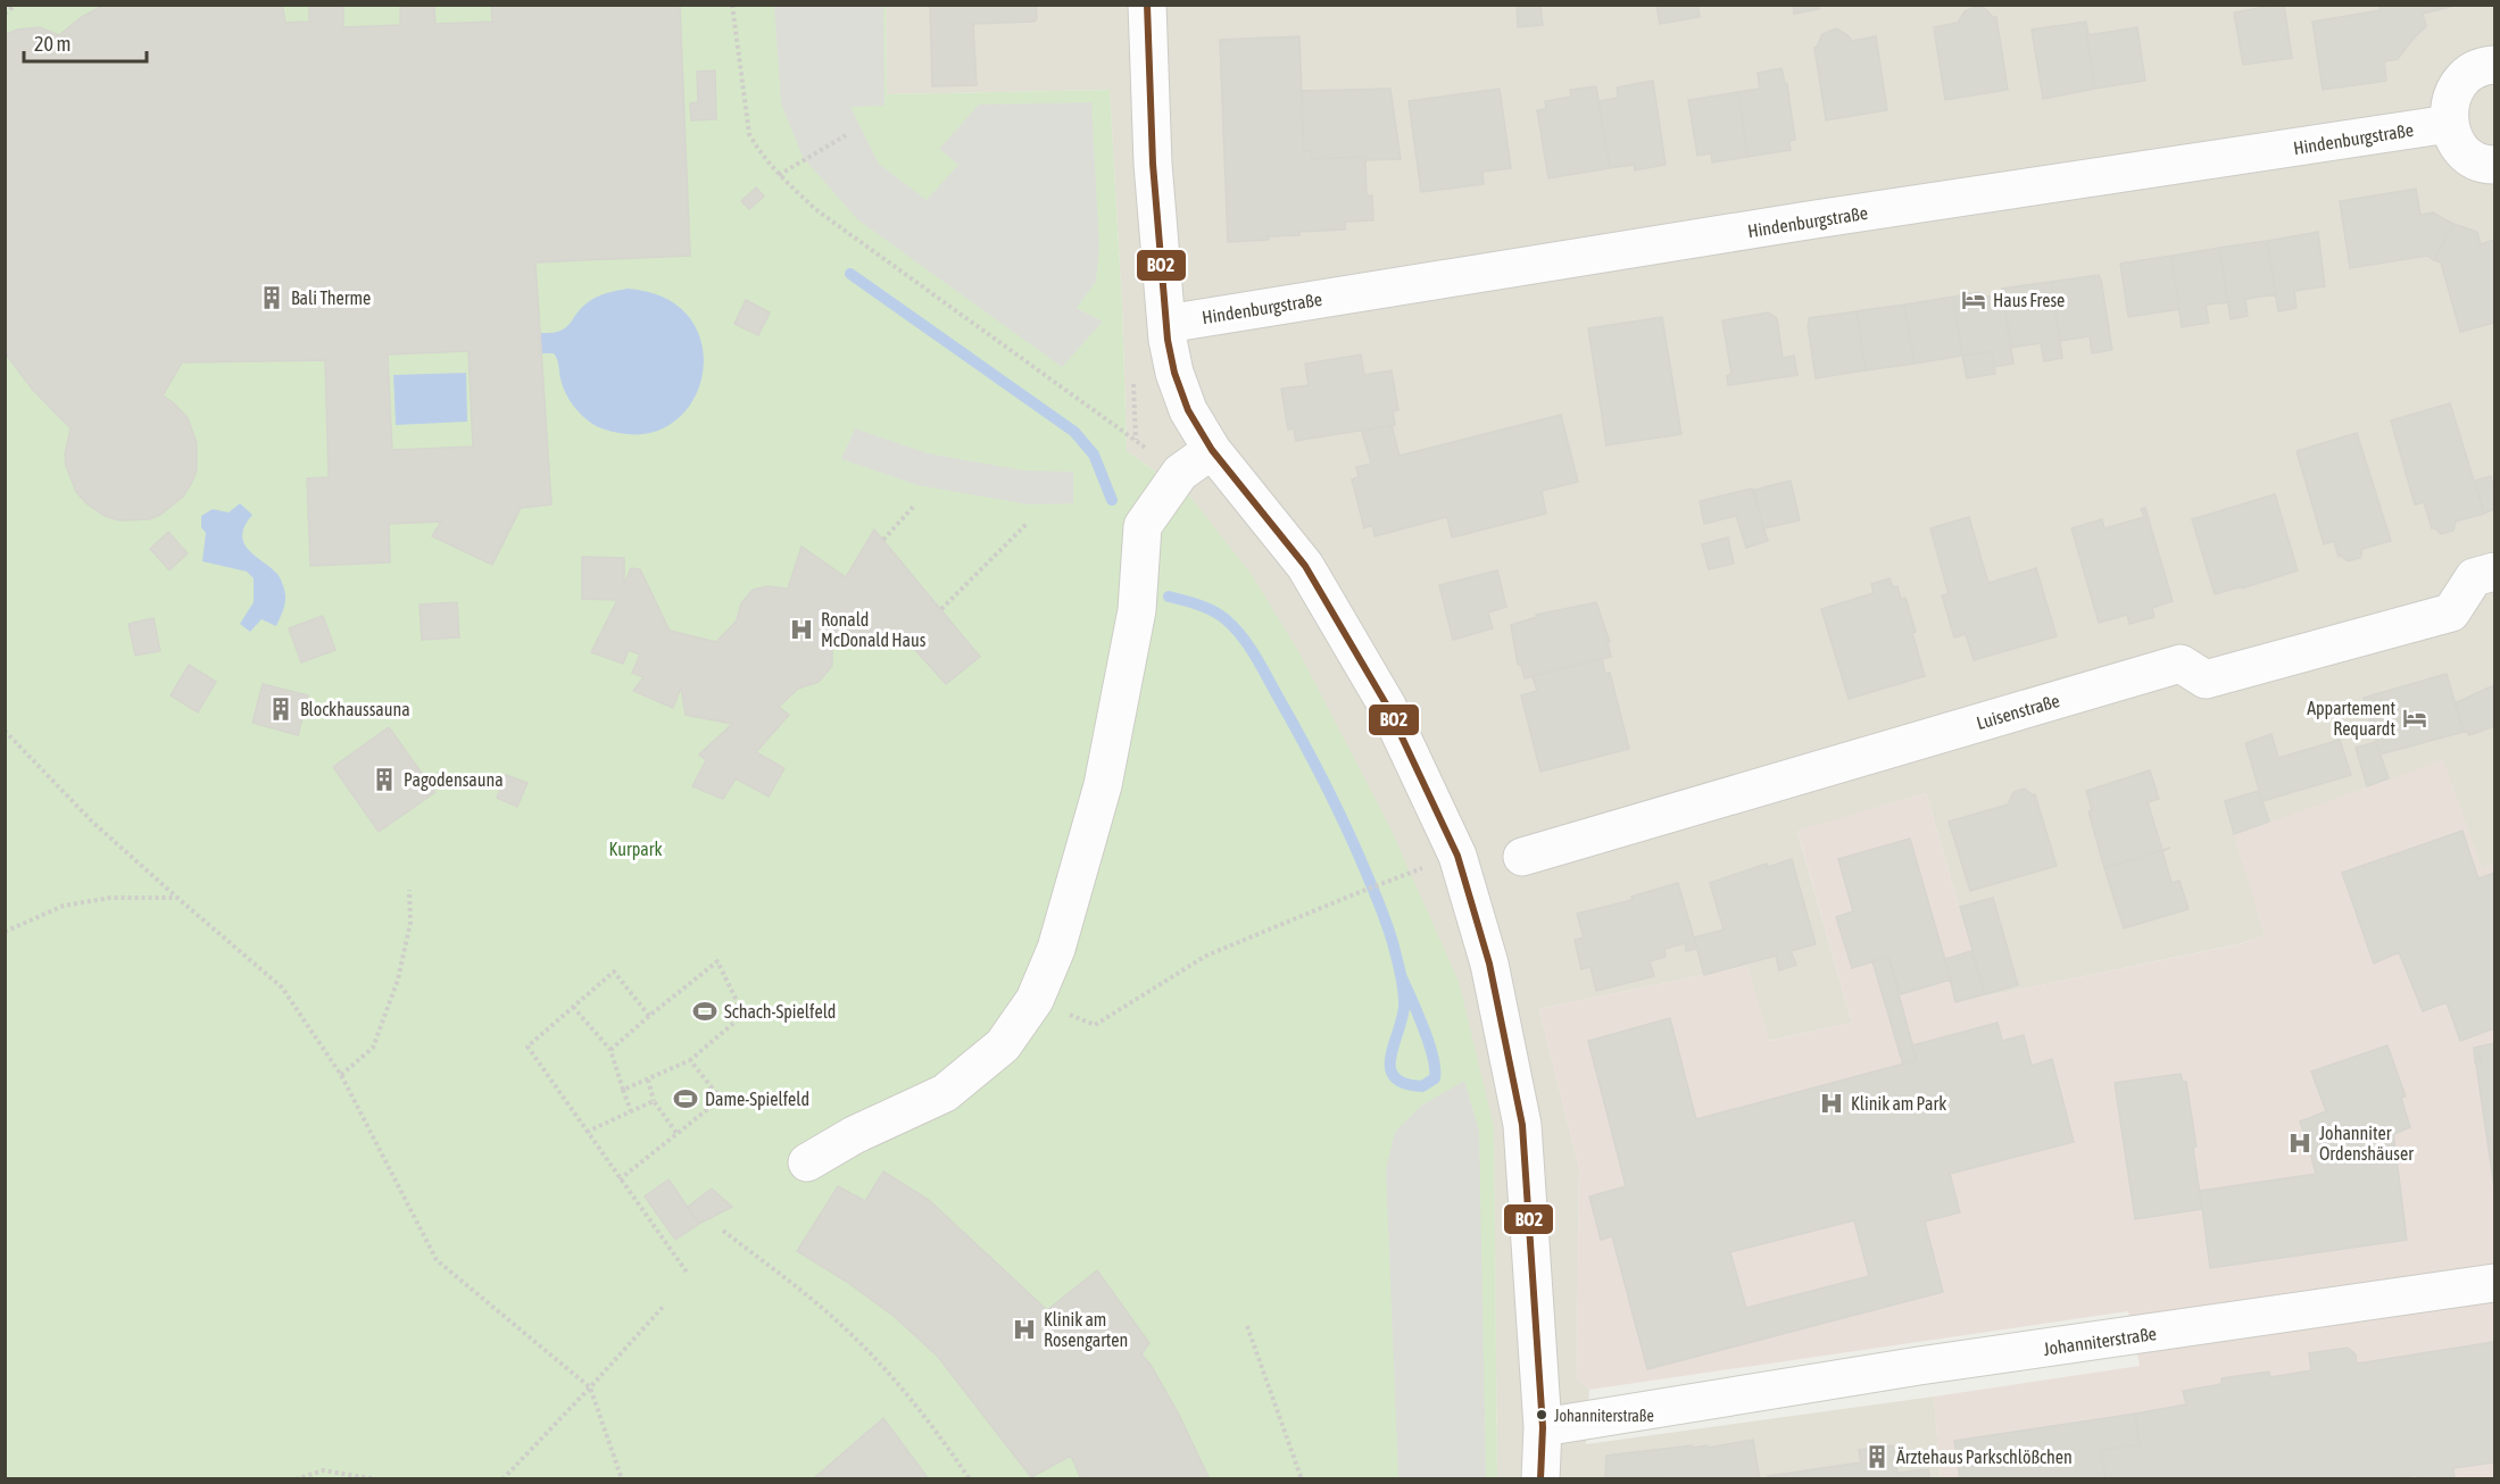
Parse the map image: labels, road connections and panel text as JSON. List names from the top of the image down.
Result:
{
  "streets": {
    "street": ["Hindenburgstraße", "Luisenstraße", "Johanniterstraße"]
  },
  "parks": ["Kurpark"],
  "places": {
    "building": [
      "Bali Therme",
      "Blockhaussauna",
      "Pagodensauna",
      "Ärztehaus Parkschlößchen"
    ],
    "hotel": ["Haus Frese", "Appartement Requardt"],
    "hospital": [
      "Ronald McDonald Haus",
      "Klinik am Park",
      "Johanniter Ordenshäuser",
      "Klinik am Rosengarten"
    ],
    "sports": ["Schach-Spielfeld", "Dame-Spielfeld"],
    "other": ["Johanniterstraße"]
  },
  "lines": ["transit line BO2"],
  "scale_bar": "20 m"
}
